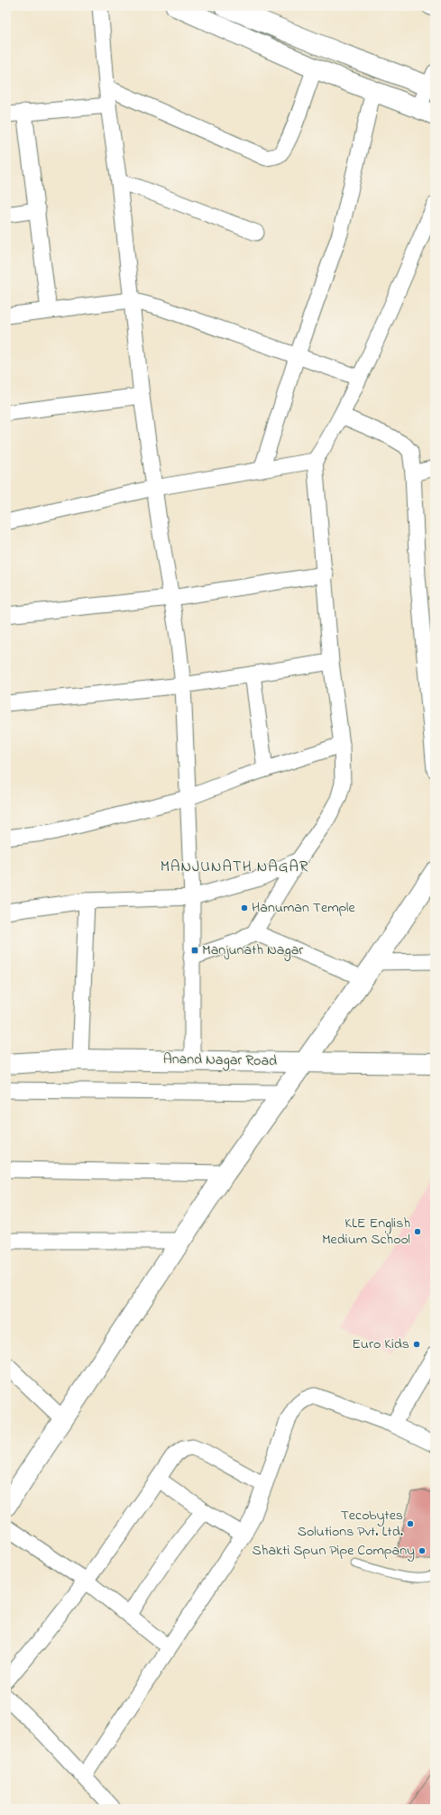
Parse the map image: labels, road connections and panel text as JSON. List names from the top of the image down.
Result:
{
  "streets": {
    "street": ["Anand Nagar Road"]
  },
  "districts": ["MANJUNATH NAGAR"],
  "places": {
    "other": [
      "Hanuman Temple",
      "KLE English Medium School",
      "Euro Kids",
      "Tecobytes Solutions Pvt. Ltd.",
      "Shakti Spun Pipe Company"
    ],
    "transit": ["Manjunath Nagar"]
  }
}
